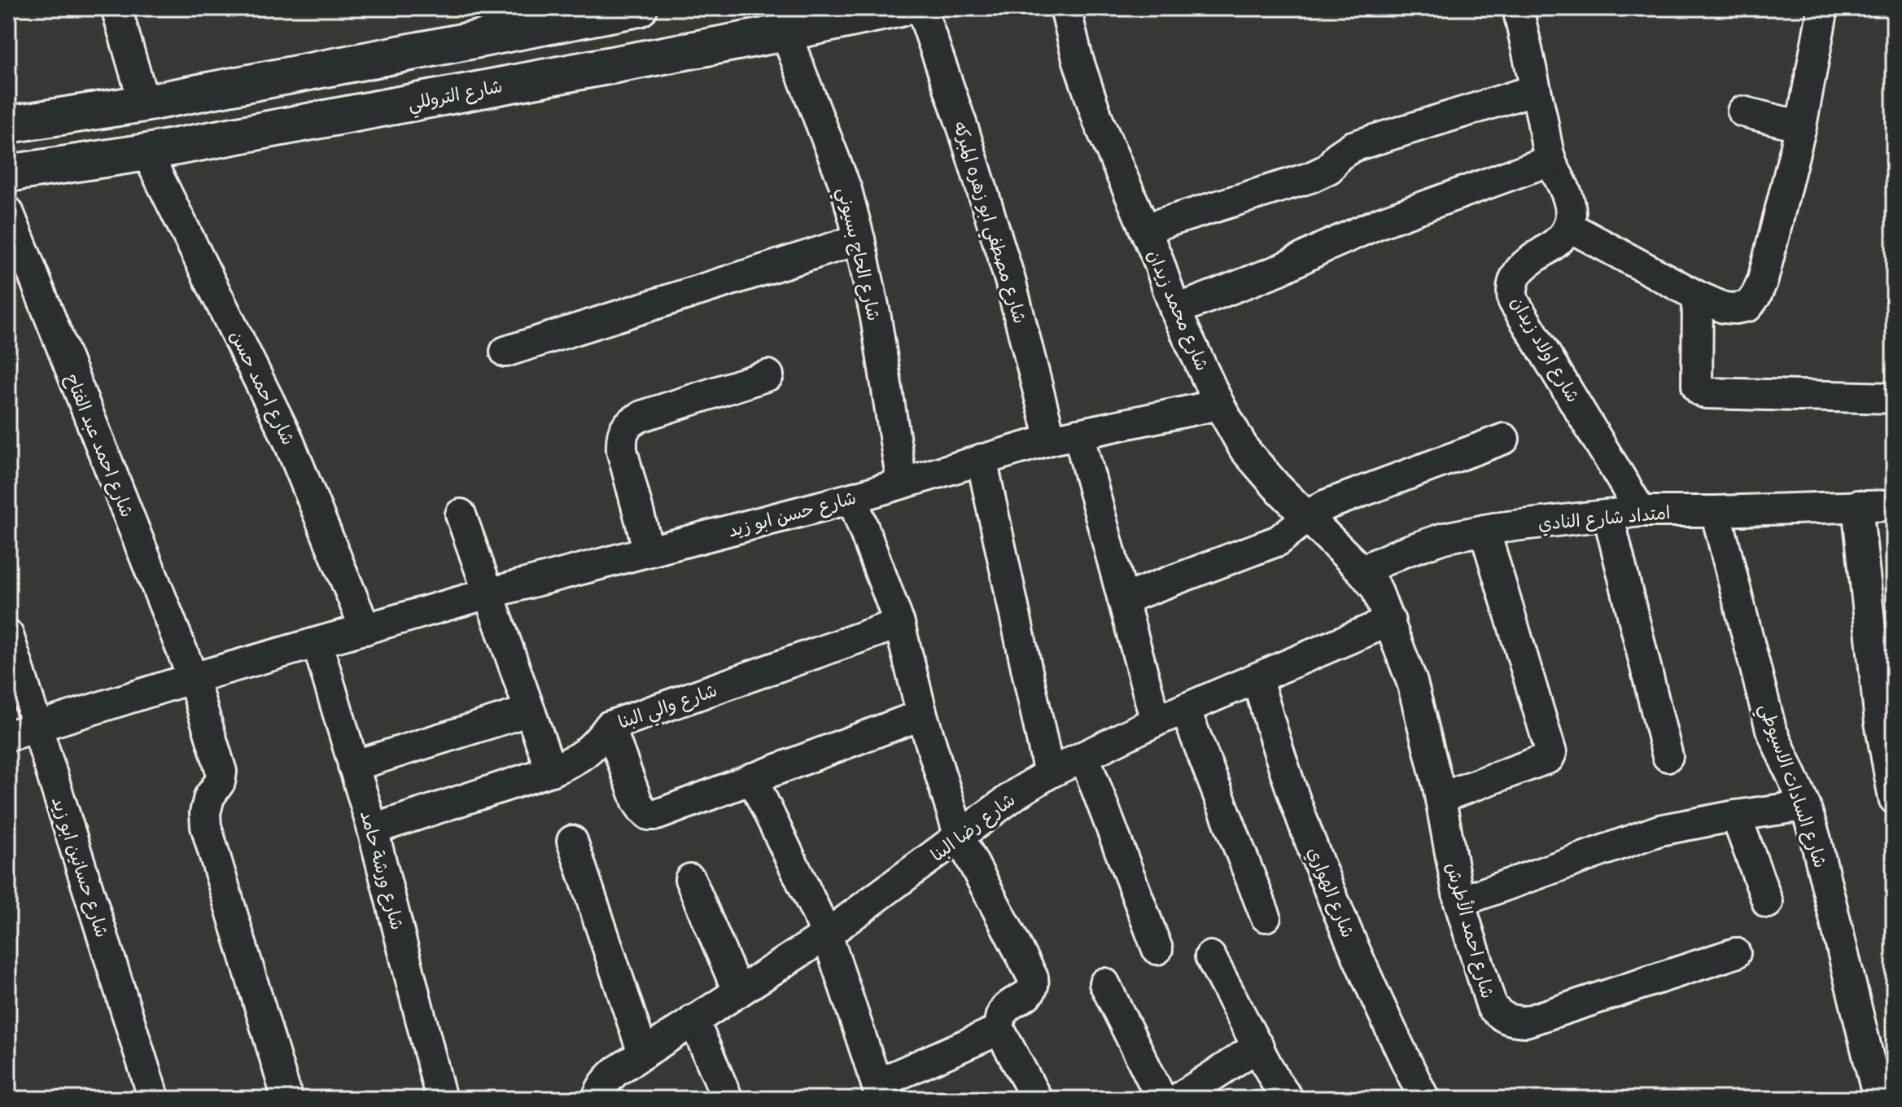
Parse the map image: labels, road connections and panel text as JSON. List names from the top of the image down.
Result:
{
  "streets": {
    "street": [
      "شارع التروللي",
      "شارع مصطفي ابو زهره المبركه",
      "شارع الحاج بسيوني",
      "شارع محمد زيدان",
      "شارع اولاد زيدان",
      "شارع احمد حسن",
      "شارع احمد عبد الفتاح",
      "شارع حسن ابو زيد",
      "امتداد شارع النادي",
      "شارع والي البنا",
      "شارع السادات الاسيوطي",
      "شارع رضا البنا",
      "شارع حسانين ابو زيد",
      "شارع ورشة حامد",
      "شارع الهواري",
      "شارع احمد الأطرش"
    ]
  },
  "crossings": [
    ["شارع التروللي", "شارع الحاج بسيوني"],
    ["شارع التروللي", "شارع احمد حسن"],
    ["شارع مصطفي ابو زهره المبركه", "شارع حسن ابو زيد"],
    ["شارع مصطفي ابو زهره المبركه", "شارع رضا البنا"],
    ["شارع الحاج بسيوني", "شارع حسن ابو زيد"],
    ["شارع محمد زيدان", "شارع حسن ابو زيد"],
    ["شارع محمد زيدان", "امتداد شارع النادي"],
    ["شارع محمد زيدان", "شارع احمد الأطرش"],
    ["شارع اولاد زيدان", "امتداد شارع النادي"],
    ["شارع احمد حسن", "شارع حسن ابو زيد"],
    ["شارع احمد عبد الفتاح", "شارع حسن ابو زيد"],
    ["شارع حسن ابو زيد", "شارع حسانين ابو زيد"],
    ["شارع حسن ابو زيد", "شارع ورشة حامد"],
    ["امتداد شارع النادي", "شارع السادات الاسيوطي"],
    ["امتداد شارع النادي", "شارع احمد الأطرش"],
    ["شارع والي البنا", "شارع ورشة حامد"],
    ["شارع رضا البنا", "شارع الهواري"],
    ["شارع رضا البنا", "شارع احمد الأطرش"]
  ]
}
